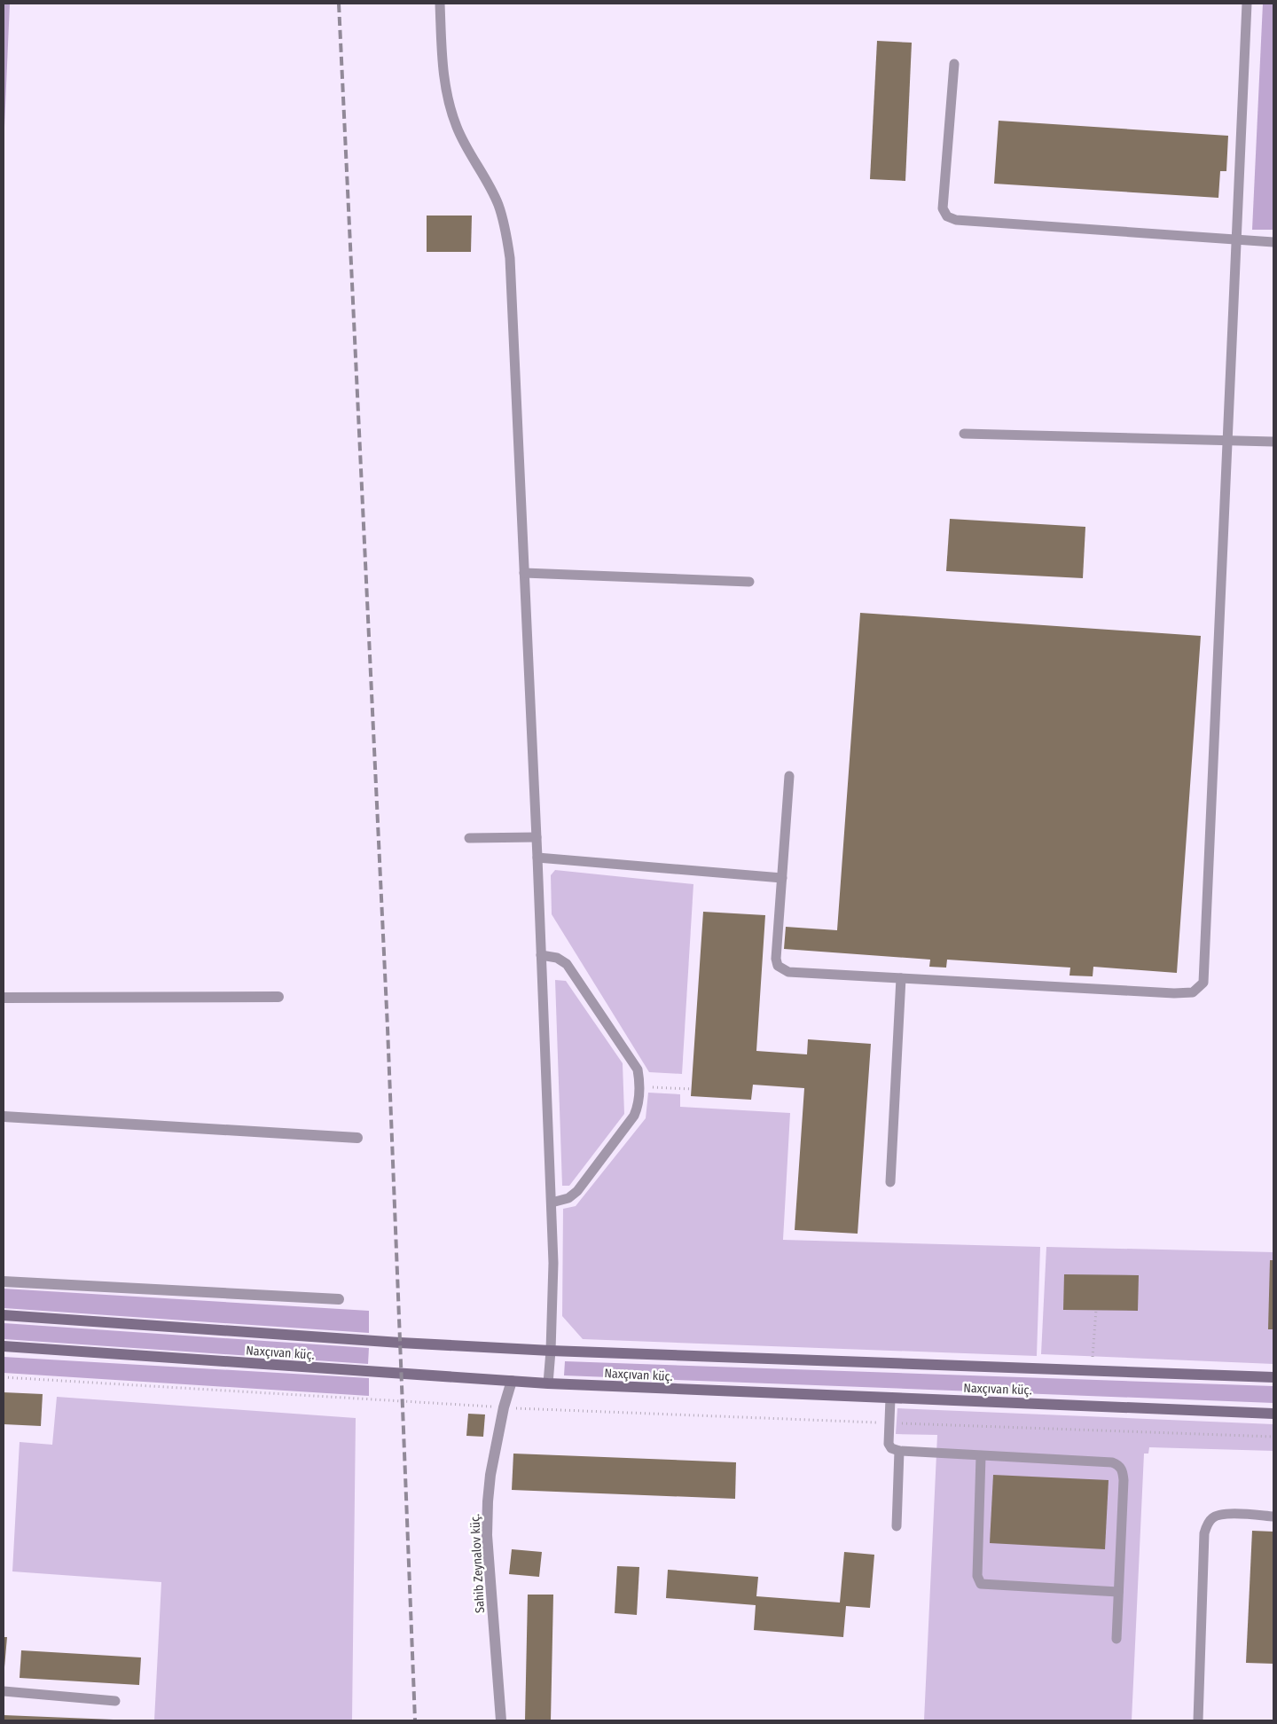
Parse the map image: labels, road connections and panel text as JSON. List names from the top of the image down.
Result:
{
  "streets": {
    "main road": ["Naxçıvan küç."],
    "street": ["Sahib Zeynalov küç."]
  },
  "crossings": [
    ["Naxçıvan küç.", "Sahib Zeynalov küç."]
  ]
}
